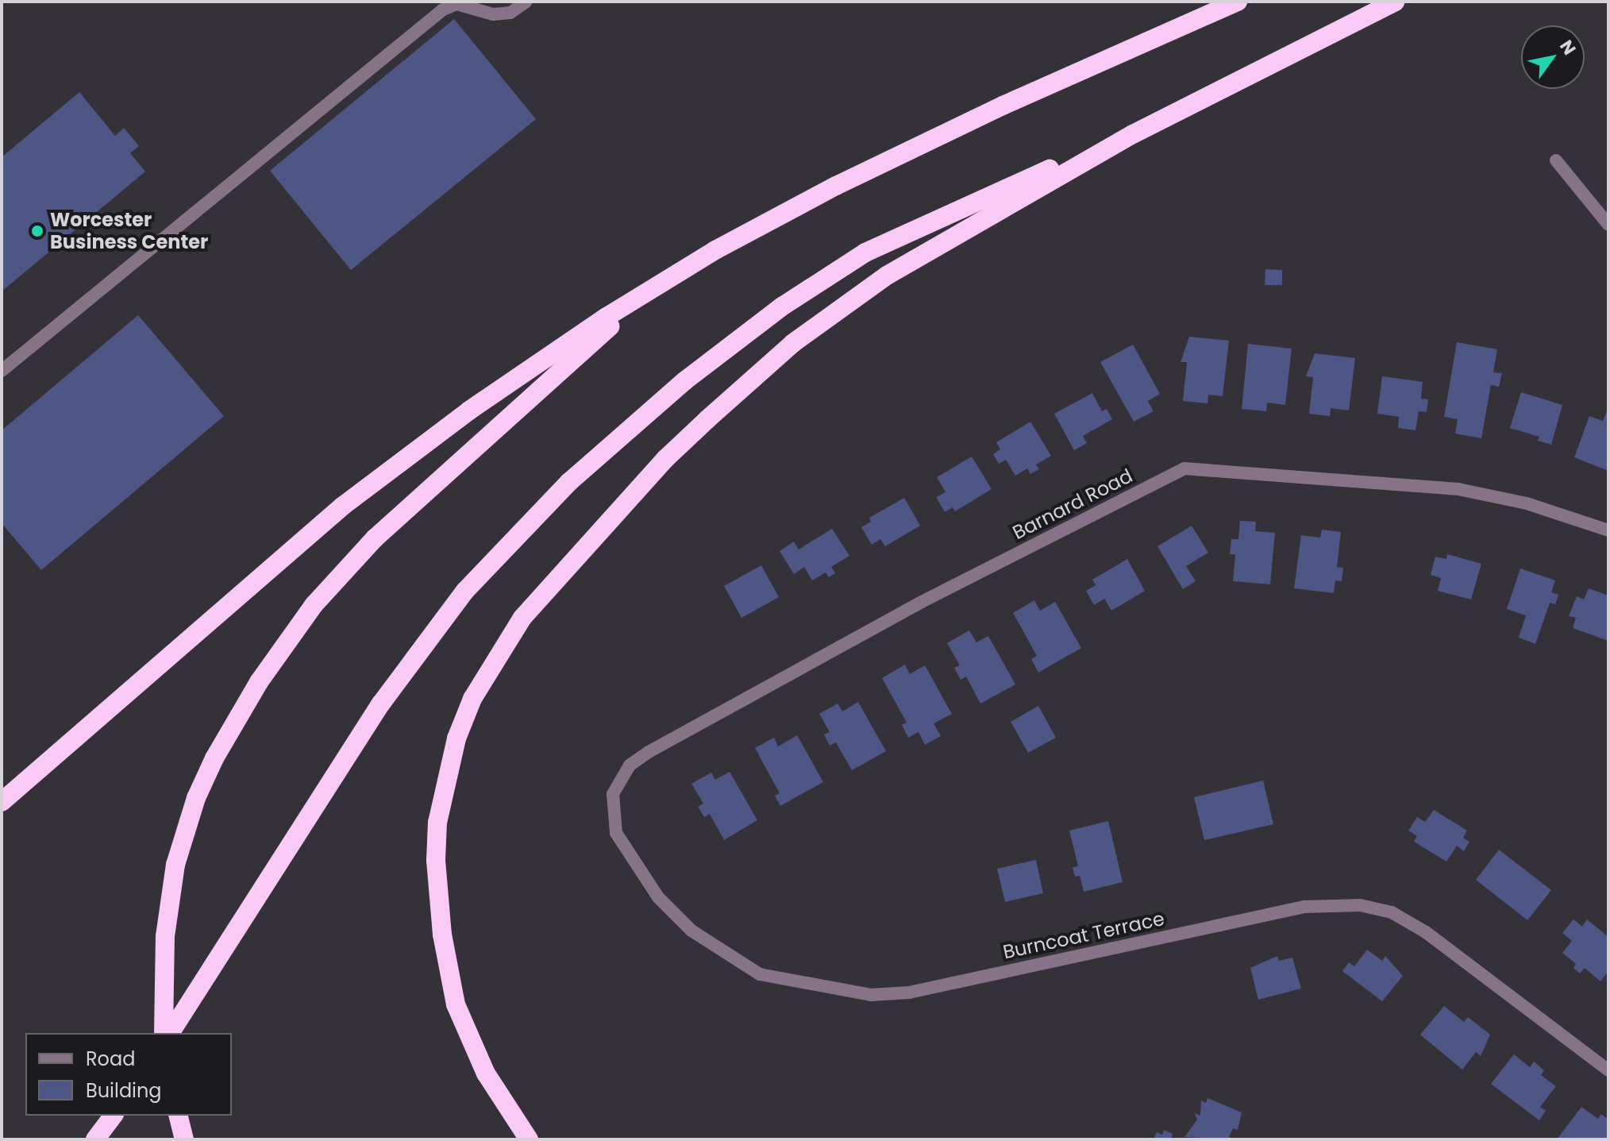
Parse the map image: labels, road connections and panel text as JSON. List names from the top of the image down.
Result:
{
  "streets": {
    "street": ["Barnard Road", "Burncoat Terrace"]
  },
  "crossings": [
    ["Barnard Road", "Burncoat Terrace"]
  ],
  "places": ["Worcester Business Center"],
  "legend": ["Road", "Building"],
  "north": "top right"
}
